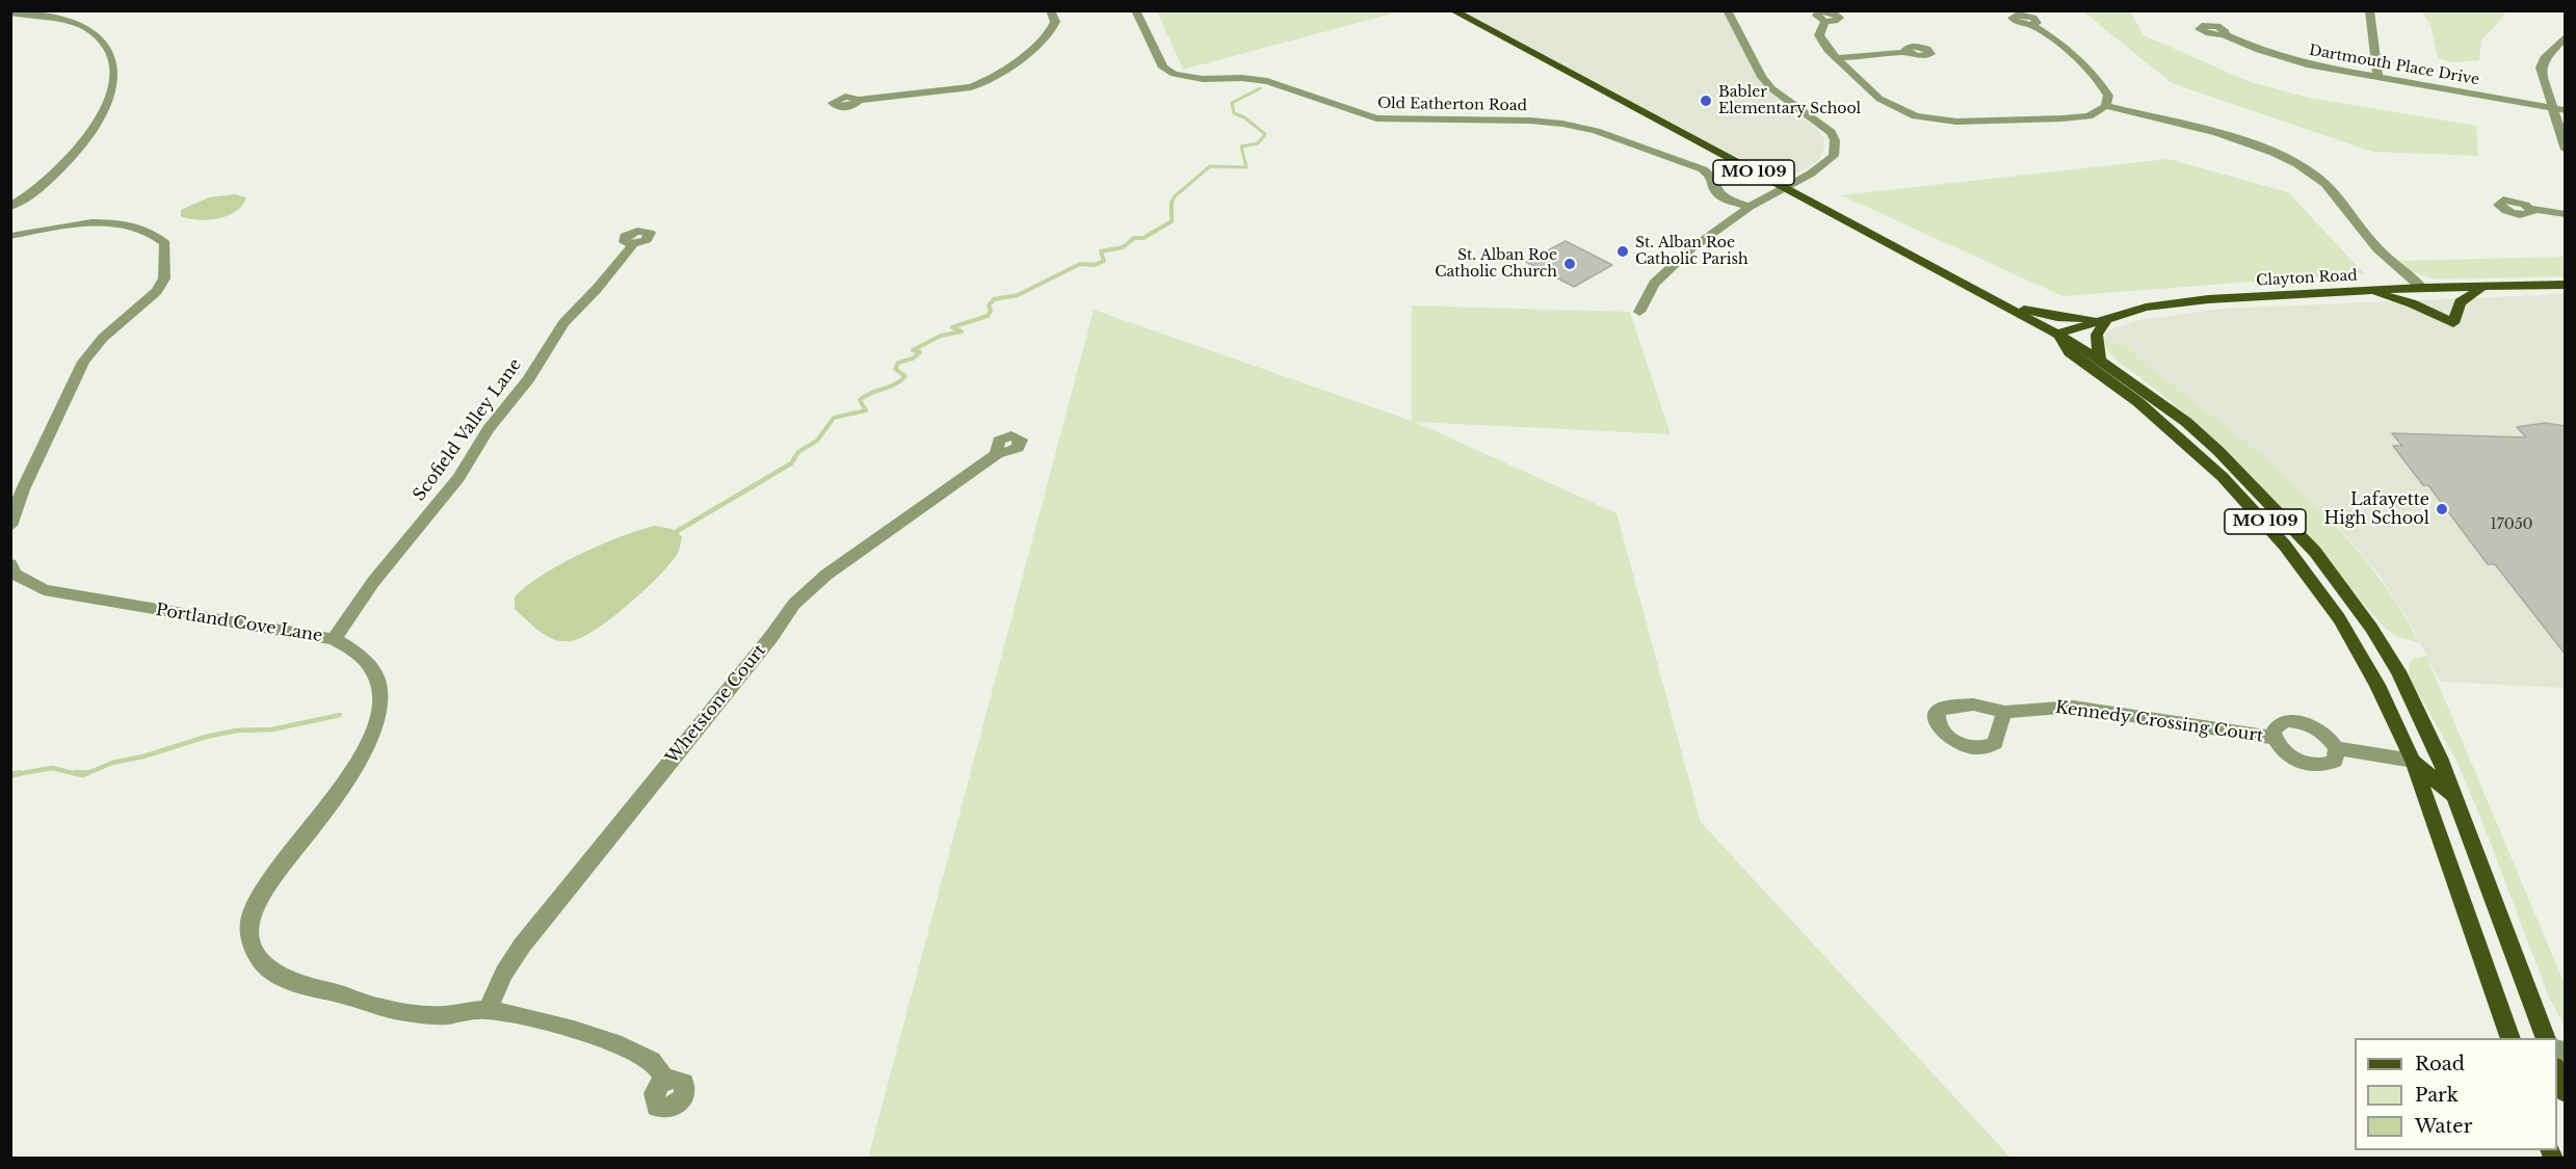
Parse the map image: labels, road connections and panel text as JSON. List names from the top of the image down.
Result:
{
  "streets": {
    "main road": ["MO 109", "Clayton Road"],
    "street": [
      "Dartmouth Place Drive",
      "Old Eatherton Road",
      "Scofield Valley Lane",
      "Portland Cove Lane",
      "Whetstone Court",
      "Kennedy Crossing Court"
    ]
  },
  "crossings": [
    ["MO 109", "Clayton Road"],
    ["Scofield Valley Lane", "Portland Cove Lane"],
    ["Portland Cove Lane", "Whetstone Court"]
  ],
  "places": [
    "Babler Elementary School",
    "St. Alban Roe Catholic Parish",
    "St. Alban Roe Catholic Church",
    "Lafayette High School"
  ],
  "house_numbers": ["17050"],
  "legend": ["Road", "Park", "Water"]
}
